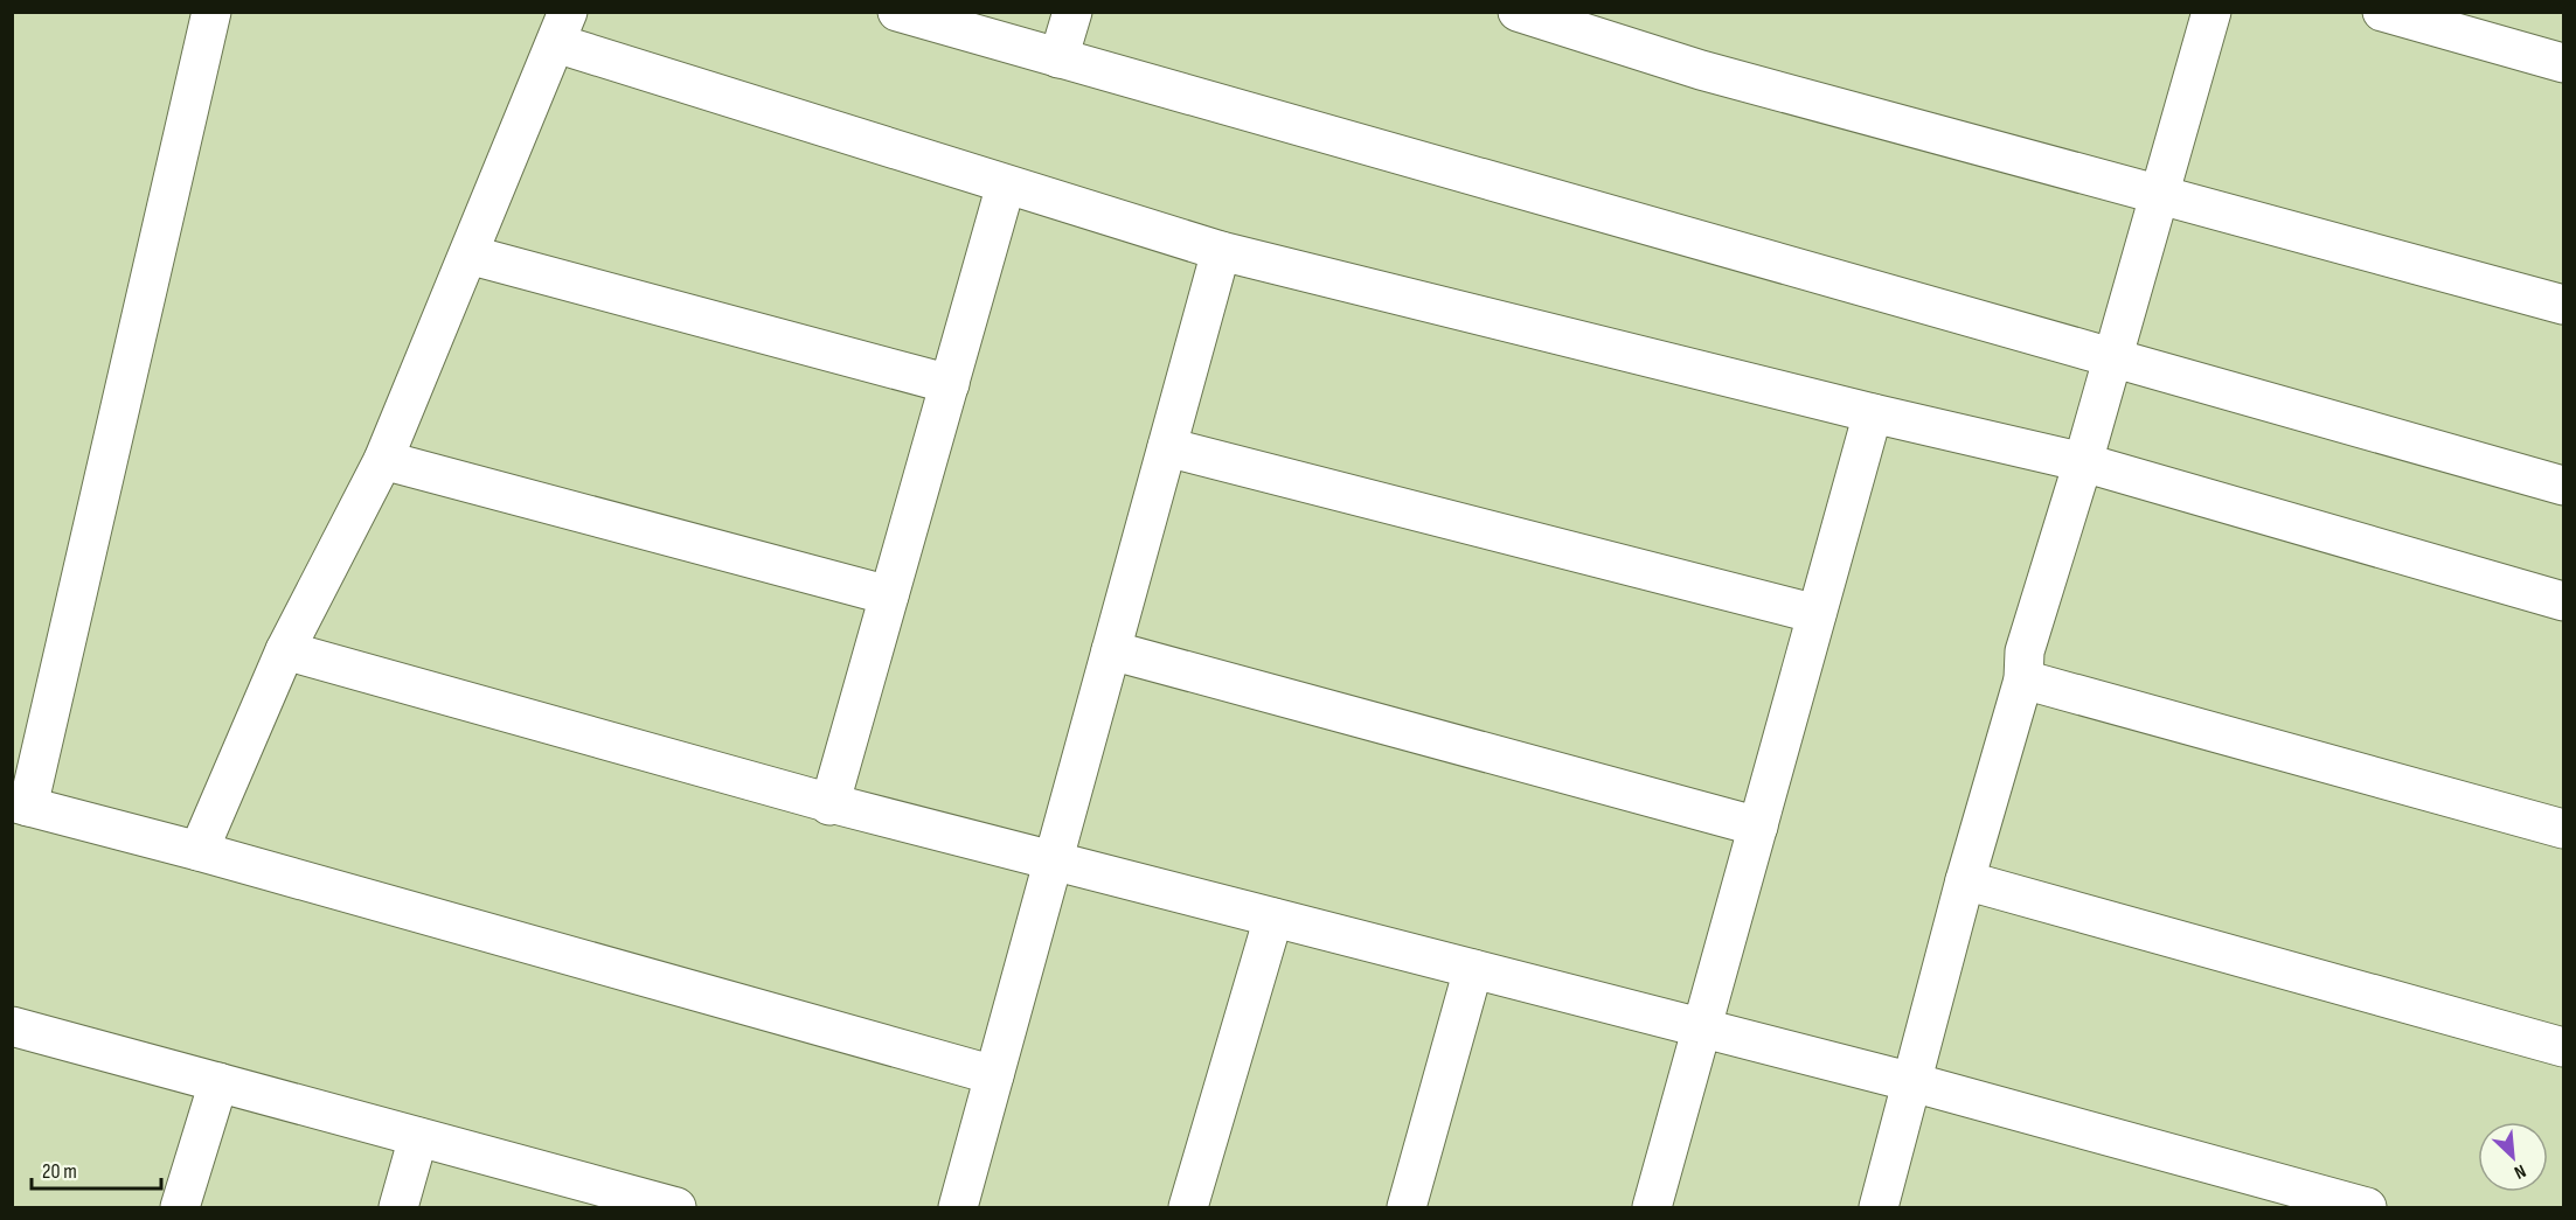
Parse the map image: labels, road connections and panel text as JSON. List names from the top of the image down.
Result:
{
  "scale_bar": "20 m",
  "north": "bottom right"
}
